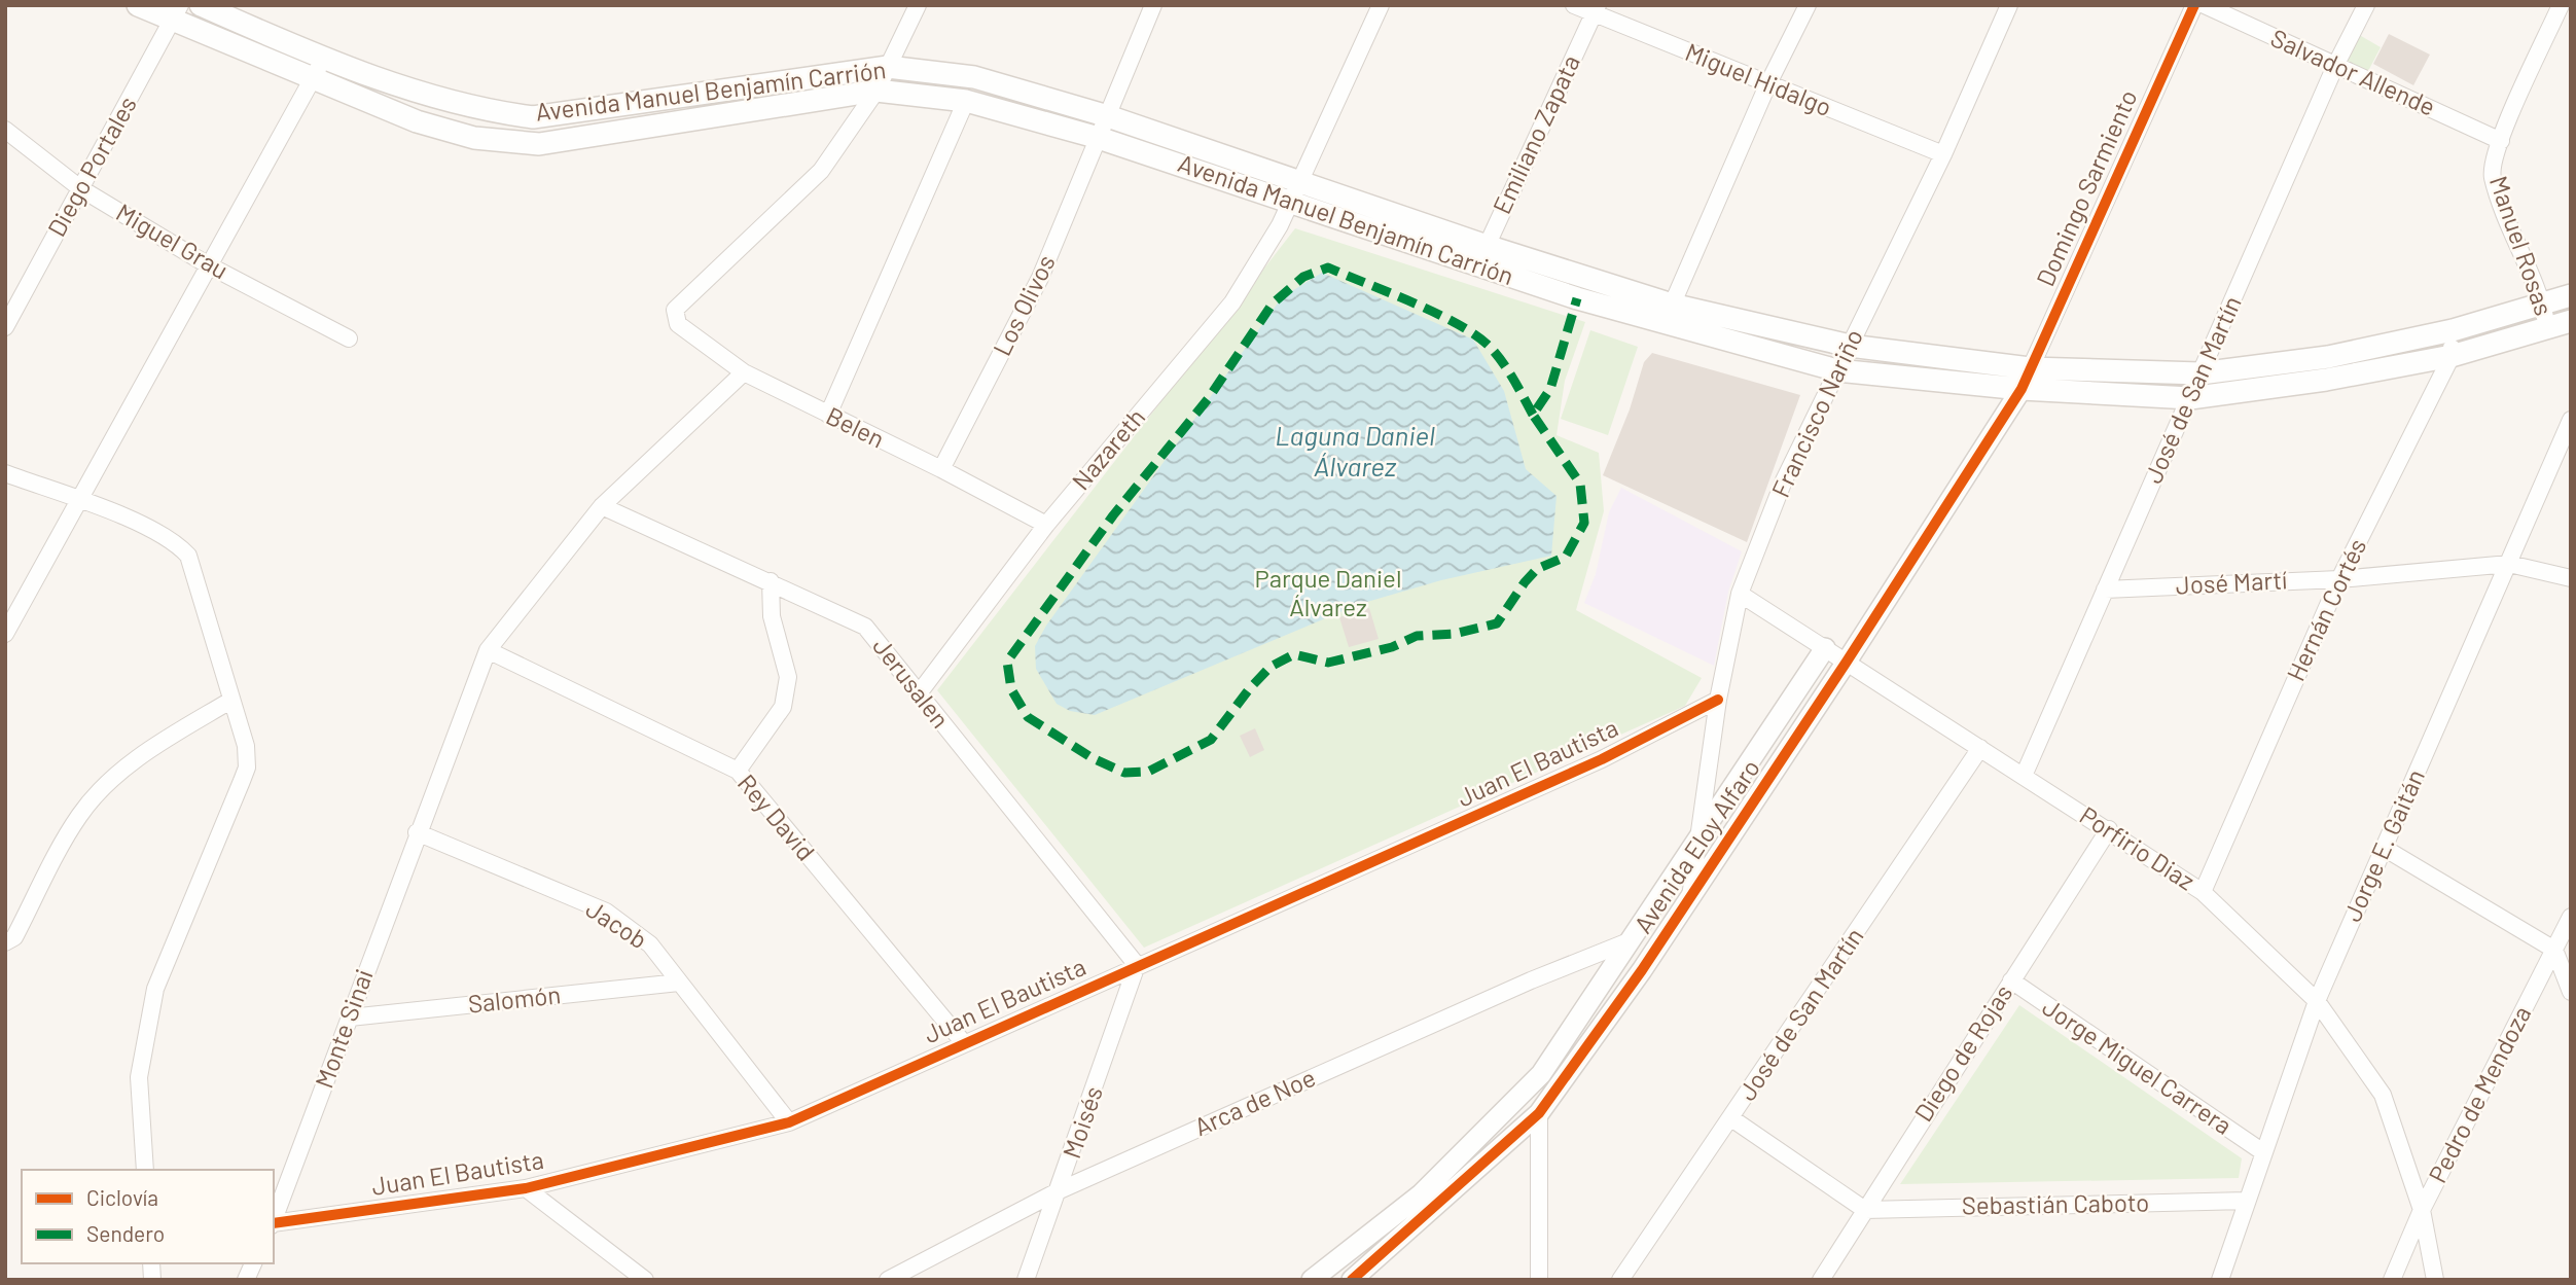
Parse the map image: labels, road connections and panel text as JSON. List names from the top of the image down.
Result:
{
  "streets": {
    "main road": ["Avenida Manuel Benjamín Carrión"],
    "street": [
      "Salvador Allende",
      "Miguel Hidalgo",
      "Emiliano Zapata",
      "Diego Portales",
      "Domingo Sarmiento",
      "Miguel Grau",
      "Manuel Rosas",
      "Los Olivos",
      "José de San Martín",
      "Francisco Nariño",
      "Belen",
      "Nazareth",
      "José Martí",
      "Hernán Cortés",
      "Jerusalen",
      "Juan El Bautista",
      "Rey David",
      "Jorge E. Gaitán",
      "Avenida Eloy Alfaro",
      "Porfirio Diaz",
      "Jacob",
      "Salomón",
      "Monte Sinai",
      "Diego de Rojas",
      "Jorge Miguel Carrera",
      "Pedro de Mendoza",
      "Arca de Noe",
      "Moisés",
      "Sebastián Caboto"
    ]
  },
  "crossings": [
    ["Salvador Allende", "Manuel Rosas"],
    ["Salvador Allende", "José de San Martín"],
    ["Miguel Hidalgo", "Emiliano Zapata"],
    ["Miguel Hidalgo", "Francisco Nariño"],
    ["Avenida Manuel Benjamín Carrión", "Emiliano Zapata"],
    ["Avenida Manuel Benjamín Carrión", "Diego Portales"],
    ["Avenida Manuel Benjamín Carrión", "Domingo Sarmiento"],
    ["Avenida Manuel Benjamín Carrión", "Manuel Rosas"],
    ["Avenida Manuel Benjamín Carrión", "Los Olivos"],
    ["Avenida Manuel Benjamín Carrión", "José de San Martín"],
    ["Avenida Manuel Benjamín Carrión", "Francisco Nariño"],
    ["Avenida Manuel Benjamín Carrión", "Belen"],
    ["Avenida Manuel Benjamín Carrión", "Nazareth"],
    ["Avenida Manuel Benjamín Carrión", "Hernán Cortés"],
    ["Avenida Manuel Benjamín Carrión", "Avenida Eloy Alfaro"],
    ["Diego Portales", "Miguel Grau"],
    ["Domingo Sarmiento", "Avenida Eloy Alfaro"],
    ["Los Olivos", "Belen"],
    ["José de San Martín", "José Martí"],
    ["José de San Martín", "Porfirio Diaz"],
    ["Francisco Nariño", "Juan El Bautista"],
    ["Francisco Nariño", "Avenida Eloy Alfaro"],
    ["Francisco Nariño", "Porfirio Diaz"],
    ["Belen", "Nazareth"],
    ["Belen", "Monte Sinai"],
    ["Nazareth", "Jerusalen"],
    ["José Martí", "Hernán Cortés"],
    ["José Martí", "Jorge E. Gaitán"],
    ["Hernán Cortés", "Porfirio Diaz"],
    ["Jerusalen", "Juan El Bautista"],
    ["Jerusalen", "Monte Sinai"],
    ["Jerusalen", "Moisés"],
    ["Juan El Bautista", "Rey David"],
    ["Juan El Bautista", "Jacob"],
    ["Juan El Bautista", "Moisés"],
    ["Rey David", "Monte Sinai"],
    ["Jorge E. Gaitán", "Porfirio Diaz"],
    ["Jorge E. Gaitán", "Jorge Miguel Carrera"],
    ["Jorge E. Gaitán", "Sebastián Caboto"],
    ["Avenida Eloy Alfaro", "Porfirio Diaz"],
    ["Avenida Eloy Alfaro", "Arca de Noe"],
    ["Porfirio Diaz", "Diego de Rojas"],
    ["Porfirio Diaz", "Pedro de Mendoza"],
    ["Jacob", "Salomón"],
    ["Jacob", "Monte Sinai"],
    ["Salomón", "Monte Sinai"],
    ["Diego de Rojas", "Jorge Miguel Carrera"],
    ["Diego de Rojas", "Sebastián Caboto"],
    ["Arca de Noe", "Moisés"]
  ],
  "water": ["Laguna Daniel Álvarez"],
  "parks": ["Parque Daniel Álvarez"],
  "legend": ["Ciclovía", "Sendero"]
}
